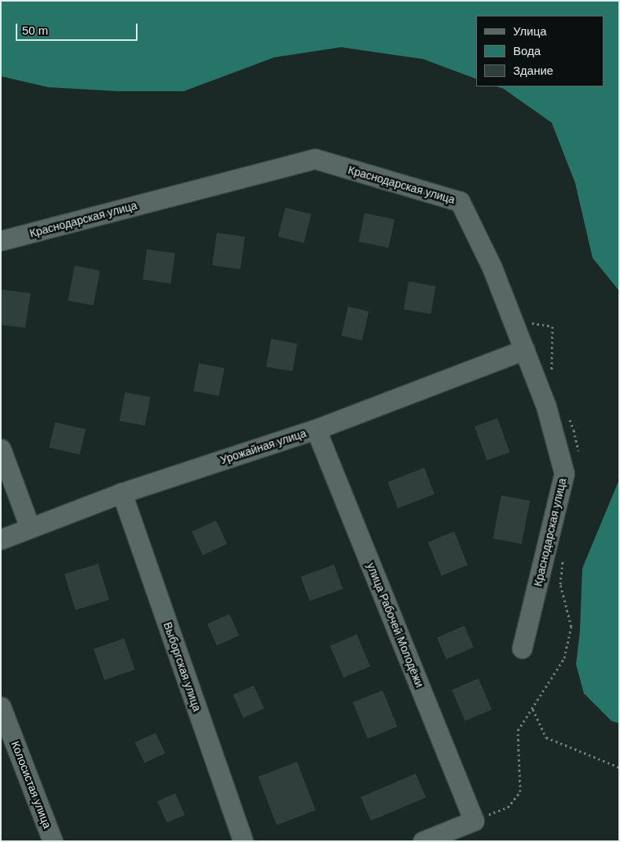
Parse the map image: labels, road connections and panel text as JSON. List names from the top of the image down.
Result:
{
  "streets": {
    "street": [
      "Краснодарская улица",
      "Урожайная улица",
      "улица Рабочей Молодёжи",
      "Выборгская улица",
      "Колосистая улица"
    ]
  },
  "crossings": [
    ["Краснодарская улица", "Урожайная улица"],
    ["Урожайная улица", "улица Рабочей Молодёжи"],
    ["Урожайная улица", "Выборгская улица"]
  ],
  "legend": ["Улица", "Вода", "Здание"],
  "scale_bar": "50 m"
}
